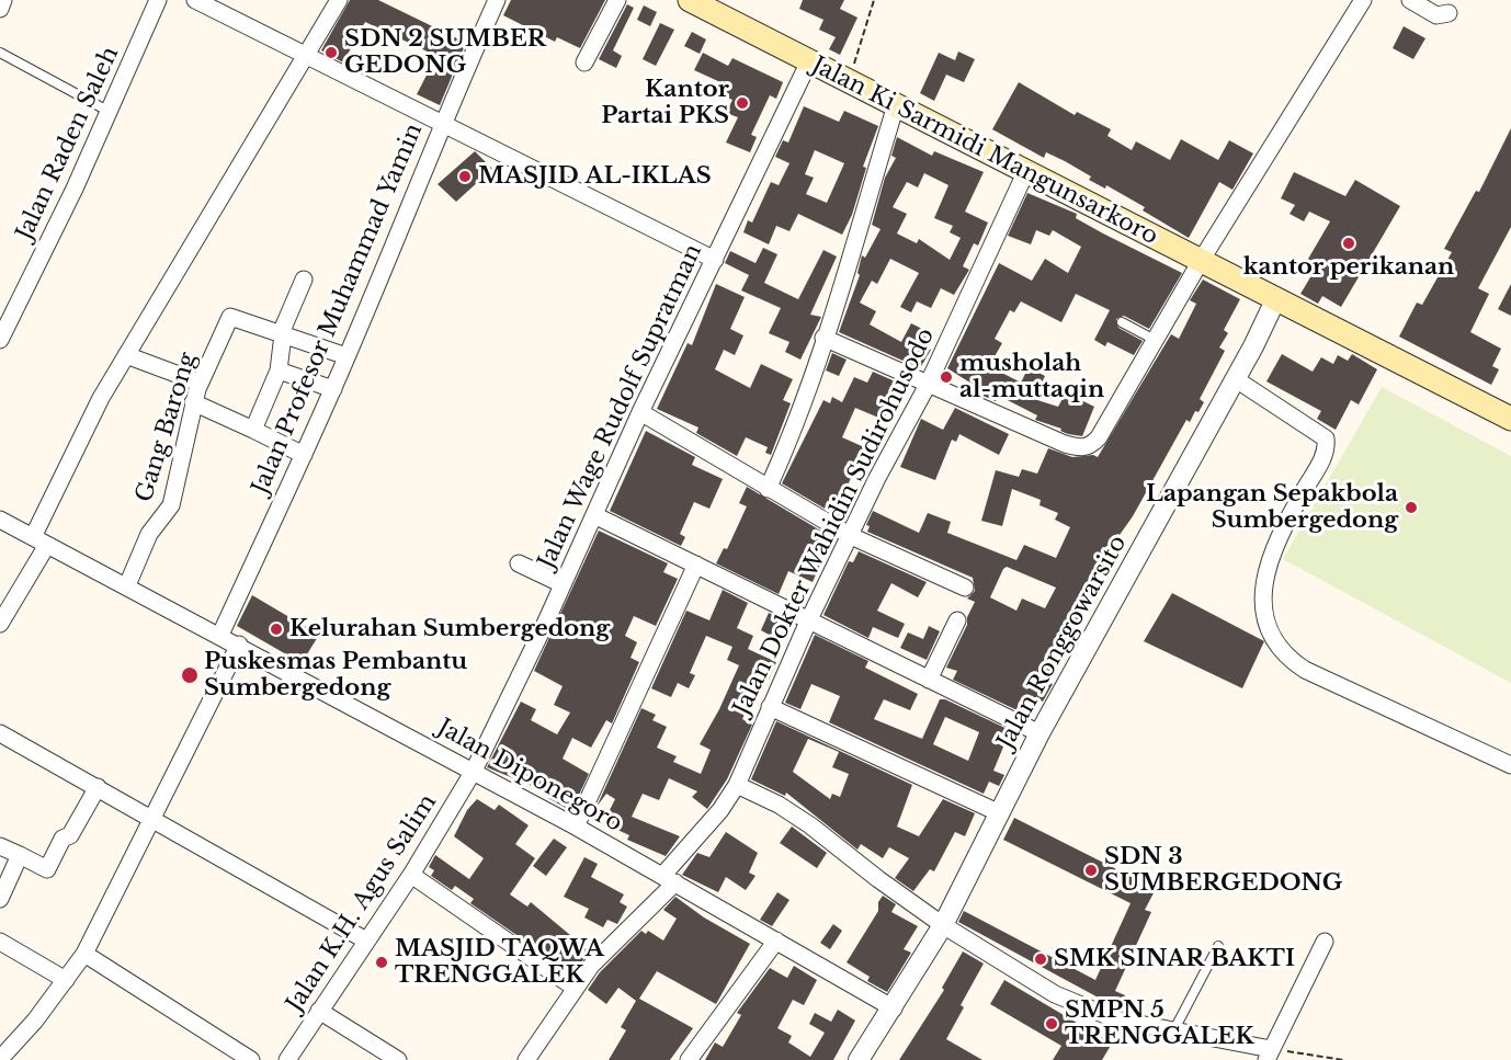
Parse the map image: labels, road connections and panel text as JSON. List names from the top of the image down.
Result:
{
  "streets": {
    "main road": ["Jalan Ki Sarmidi Mangunsarkoro"],
    "street": [
      "Jalan Raden Saleh",
      "Jalan Profesor Muhammad Yamin",
      "Jalan Wage Rudolf Supratman",
      "Gang Barong",
      "Jalan Dokter Wahidin Sudirohusodo",
      "Jalan Ronggowarsito",
      "Jalan Diponegoro",
      "Jalan K.H. Agus Salim"
    ]
  },
  "crossings": [
    ["Jalan Ki Sarmidi Mangunsarkoro", "Jalan Wage Rudolf Supratman"],
    ["Jalan Ki Sarmidi Mangunsarkoro", "Jalan Dokter Wahidin Sudirohusodo"],
    ["Jalan Ki Sarmidi Mangunsarkoro", "Jalan Ronggowarsito"],
    ["Jalan Profesor Muhammad Yamin", "Jalan Diponegoro"],
    ["Jalan Wage Rudolf Supratman", "Jalan Diponegoro"],
    ["Jalan Wage Rudolf Supratman", "Jalan K.H. Agus Salim"],
    ["Gang Barong", "Jalan Diponegoro"],
    ["Jalan Dokter Wahidin Sudirohusodo", "Jalan Diponegoro"],
    ["Jalan Ronggowarsito", "Jalan Diponegoro"],
    ["Jalan Diponegoro", "Jalan K.H. Agus Salim"]
  ],
  "places": [
    "SDN 2 SUMBER GEDONG",
    "Kantor Partai PKS",
    "MASJID AL-IKLAS",
    "kantor perikanan",
    "musholah al-muttaqin",
    "Lapangan Sepakbola Sumbergedong",
    "Kelurahan Sumbergedong",
    "Puskesmas Pembantu Sumbergedong",
    "SDN 3 SUMBERGEDONG",
    "SMK SINAR BAKTI",
    "MASJID TAQWA TRENGGALEK",
    "SMPN 5 TRENGGALEK"
  ]
}
